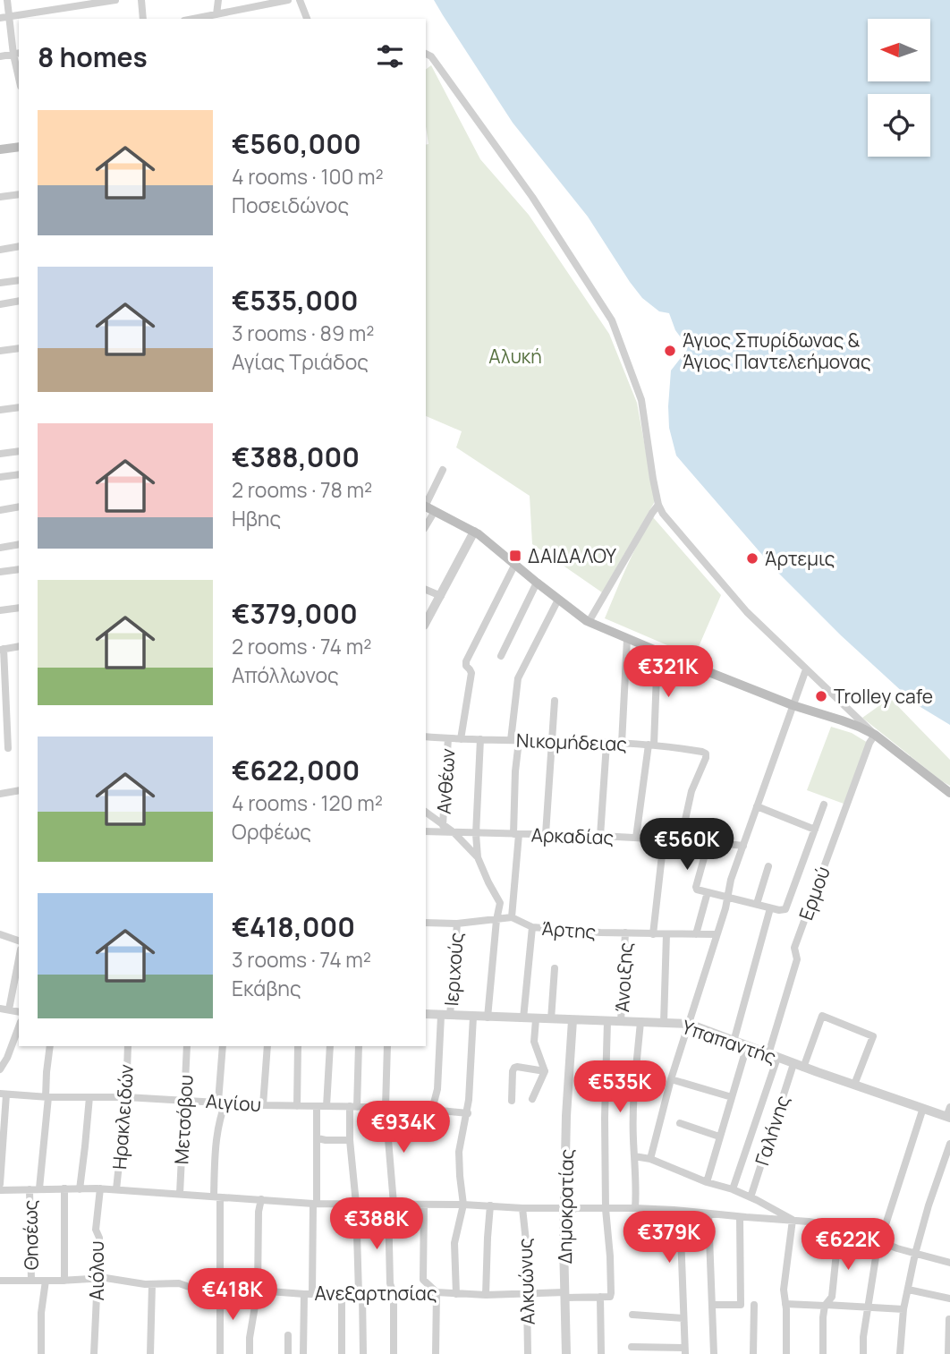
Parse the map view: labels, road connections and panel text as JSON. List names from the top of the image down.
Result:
{
  "streets": {
    "street": [
      "Νικομήδειας",
      "Ανθέων",
      "Αρκαδίας",
      "Ερμού",
      "Άρτης",
      "Ιεριχούς",
      "Άνοιξης",
      "Υπαπαντής",
      "Αιγίου",
      "Ηρακλειδών",
      "Μετσόβου",
      "Γαλήνης",
      "Δημοκρατίας",
      "Θησέως",
      "Αιόλου",
      "Αλκυώνυς",
      "Ανεξαρτησίας"
    ]
  },
  "crossings": [
    ["Νικομήδειας", "Ανθέων"],
    ["Νικομήδειας", "Αρκαδίας"],
    ["Ερμού", "Υπαπαντής"],
    ["Άρτης", "Άνοιξης"],
    ["Ιεριχούς", "Υπαπαντής"],
    ["Ιεριχούς", "Αιγίου"],
    ["Άνοιξης", "Υπαπαντής"],
    ["Υπαπαντής", "Γαλήνης"],
    ["Υπαπαντής", "Δημοκρατίας"],
    ["Αιγίου", "Ηρακλειδών"],
    ["Αιγίου", "Μετσόβου"],
    ["Δημοκρατίας", "Ανεξαρτησίας"],
    ["Θησέως", "Ανεξαρτησίας"],
    ["Αιόλου", "Ανεξαρτησίας"],
    ["Αλκυώνυς", "Ανεξαρτησίας"]
  ],
  "parks": ["Αλυκή"],
  "places": {
    "other": ["Άγιος Σπυρίδωνας & Άγιος Παντελεήμονας", "Άρτεμις", "Trolley cafe"],
    "transit": ["ΔΑΙΔΑΛΟΥ"]
  },
  "north": "left",
  "page": {
    "heading": "8 homes",
    "list": [
      {
        "name": "€560,000",
        "note": "4 rooms · 100 m² · Ποσειδώνος"
      },
      {
        "name": "€535,000",
        "note": "3 rooms · 89 m² · Αγίας Τριάδος"
      },
      {
        "name": "€388,000",
        "note": "2 rooms · 78 m² · Ηβης"
      },
      {
        "name": "€379,000",
        "note": "2 rooms · 74 m² · Απόλλωνος"
      },
      {
        "name": "€622,000",
        "note": "4 rooms · 120 m² · Ορφέως"
      },
      {
        "name": "€418,000",
        "note": "3 rooms · 74 m² · Εκάβης"
      }
    ],
    "price": [
      "€321K",
      "€560K",
      "€535K",
      "€934K",
      "€388K",
      "€379K",
      "€622K",
      "€418K"
    ]
  }
}
